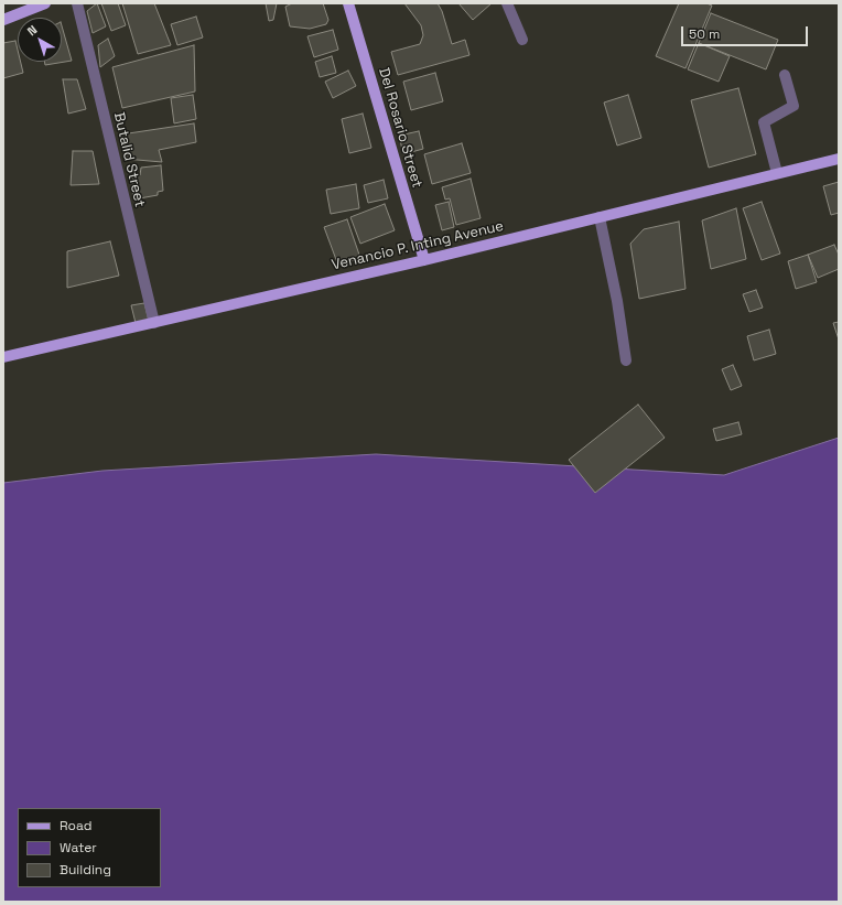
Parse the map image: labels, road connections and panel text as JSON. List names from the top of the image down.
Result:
{
  "streets": {
    "main road": ["Del Rosario Street", "Venancio P. Inting Avenue"],
    "street": ["Butalid Street"]
  },
  "crossings": [
    ["Del Rosario Street", "Venancio P. Inting Avenue"],
    ["Butalid Street", "Venancio P. Inting Avenue"]
  ],
  "legend": ["Road", "Water", "Building"],
  "scale_bar": "50 m",
  "north": "top left"
}
